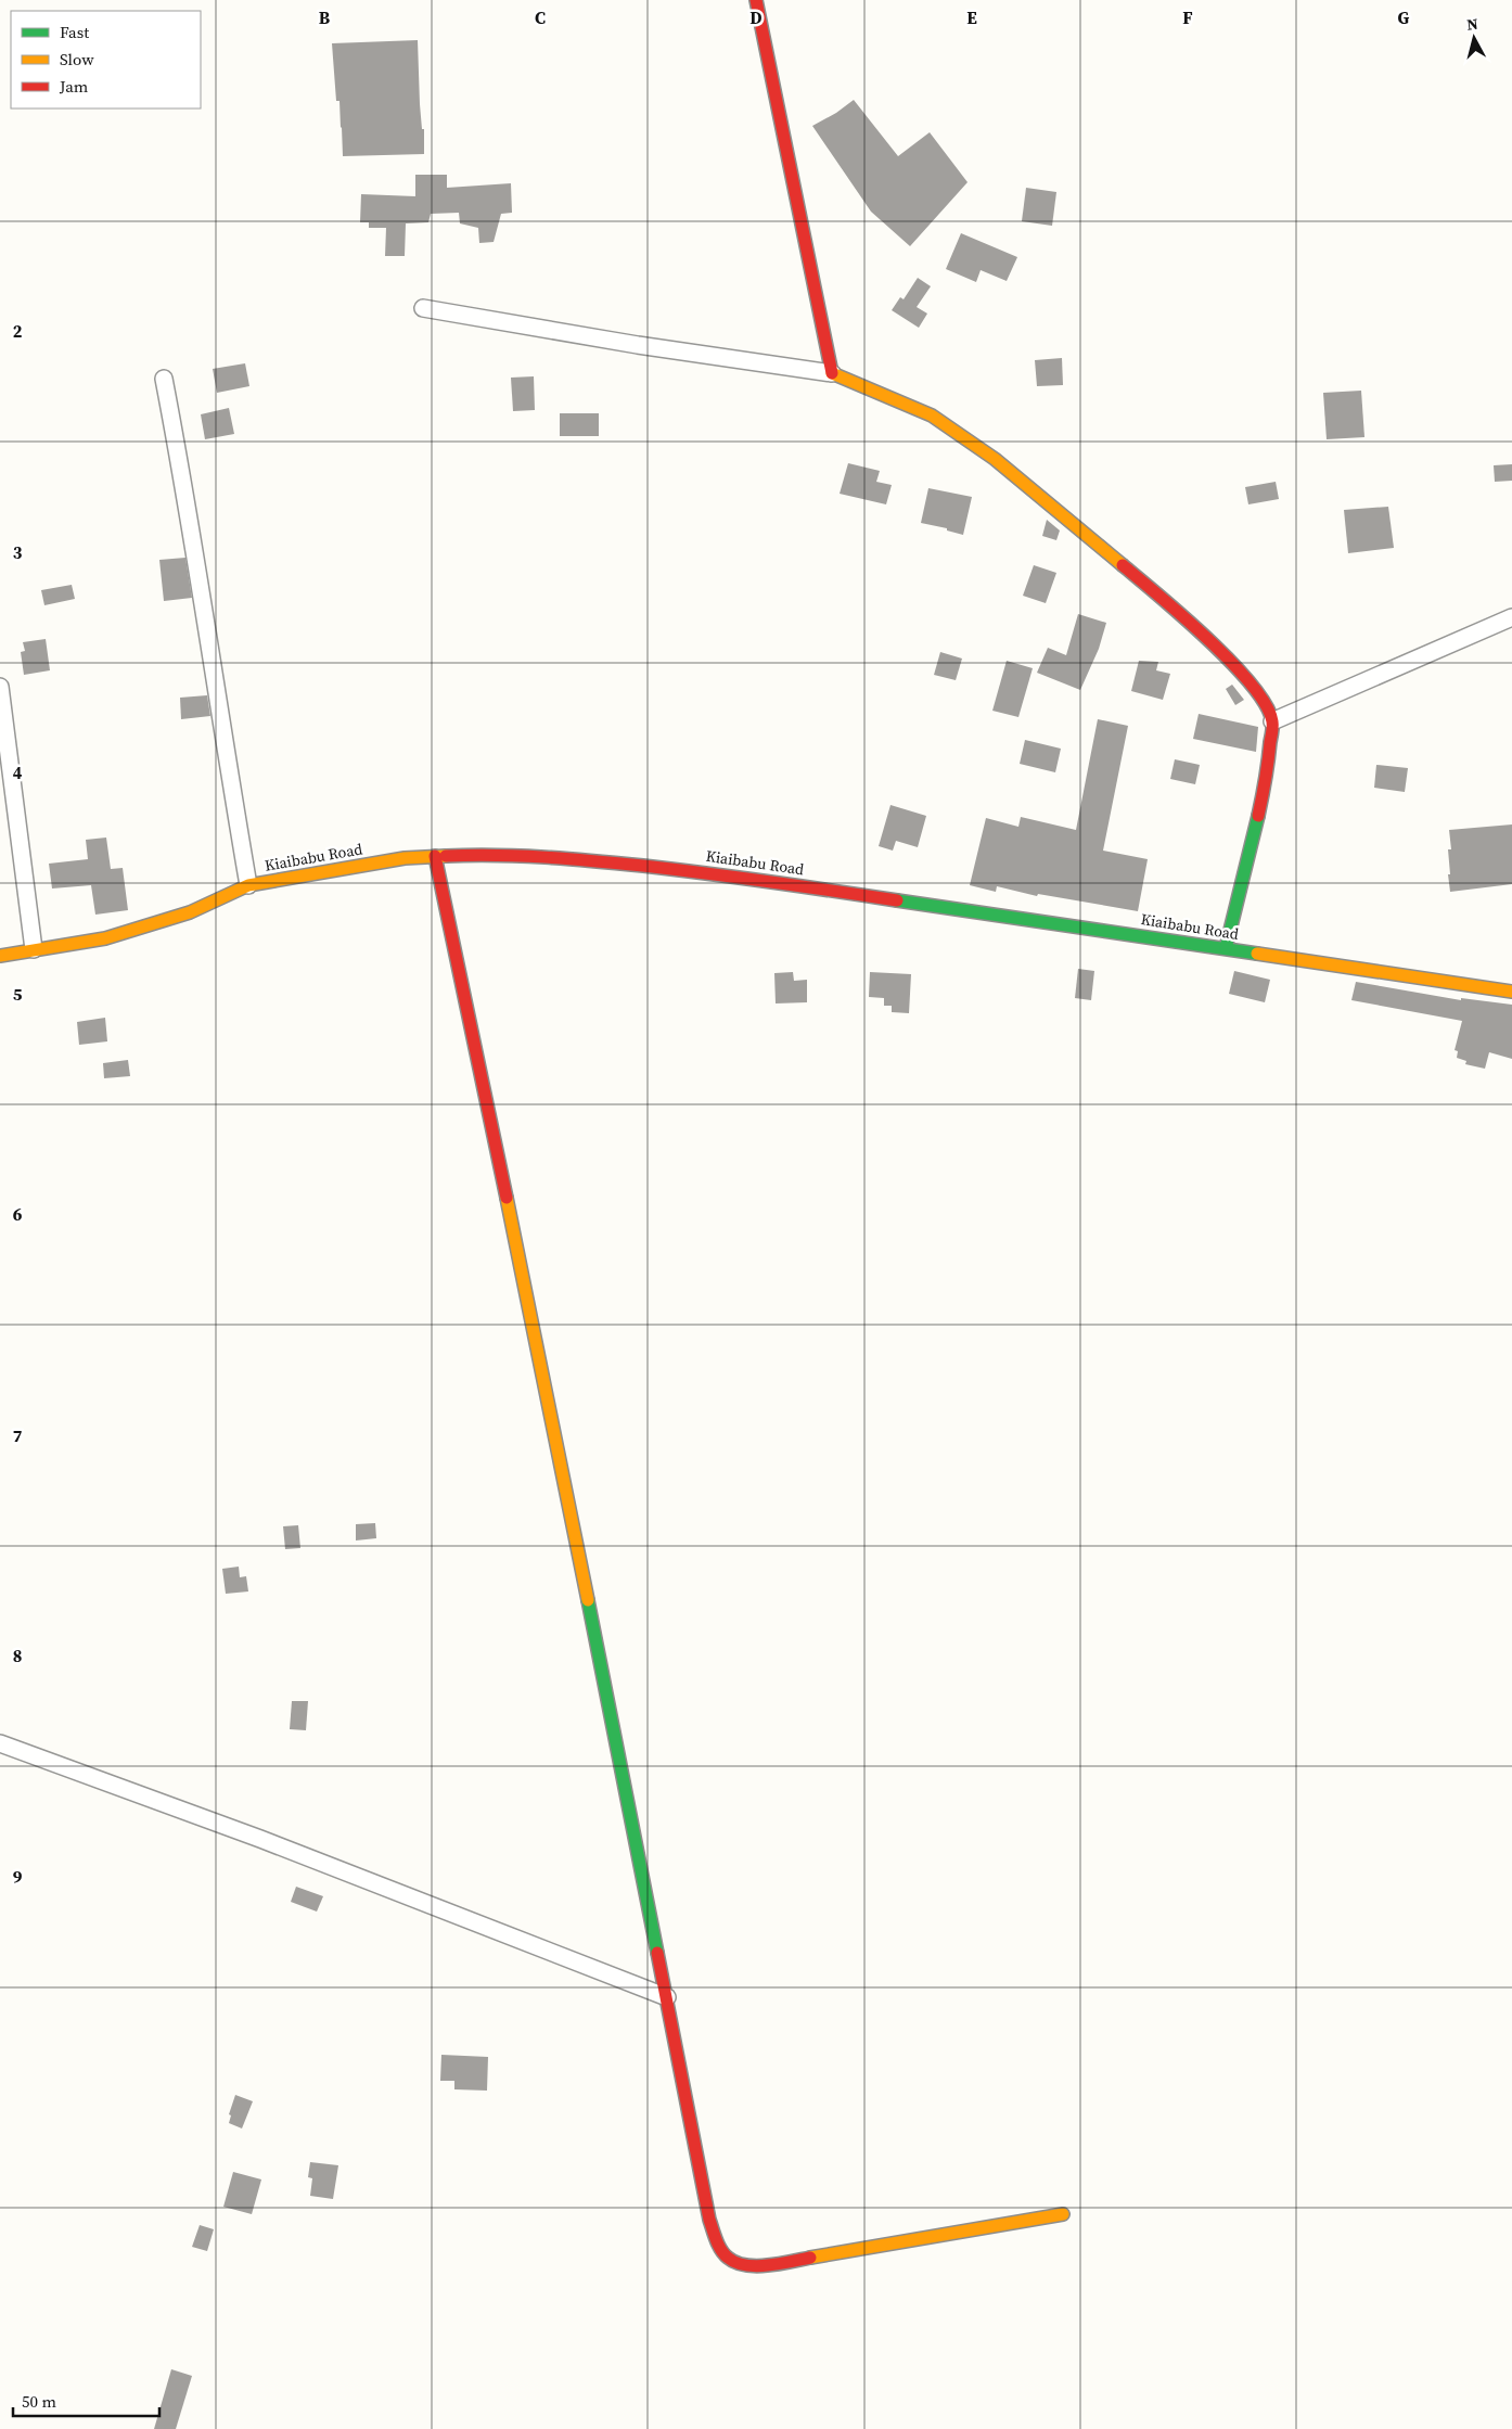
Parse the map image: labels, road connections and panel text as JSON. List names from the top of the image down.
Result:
{
  "streets": {
    "street": ["Kiaibabu Road"]
  },
  "legend": ["Fast", "Slow", "Jam"],
  "scale_bar": "50 m",
  "north": "top",
  "grid": {
    "columns": [
      "B",
      "C",
      "D",
      "E",
      "F",
      "G"
    ],
    "rows": [
      "2",
      "3",
      "4",
      "5",
      "6",
      "7",
      "8",
      "9"
    ]
  }
}
